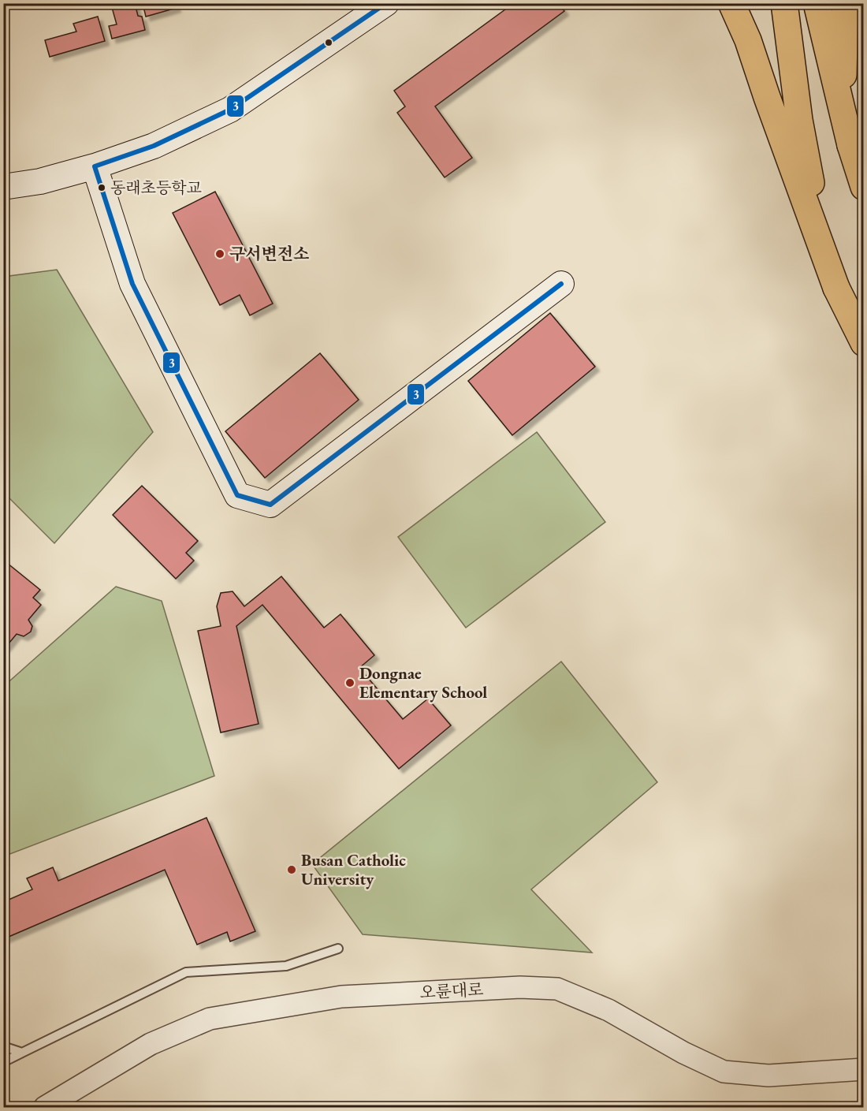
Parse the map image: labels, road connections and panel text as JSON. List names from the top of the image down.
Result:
{
  "streets": {
    "street": ["오륜대로"]
  },
  "places": [
    "동래초등학교",
    "구서변전소",
    "Dongnae Elementary School",
    "Busan Catholic University"
  ],
  "lines": ["transit line 3"]
}
